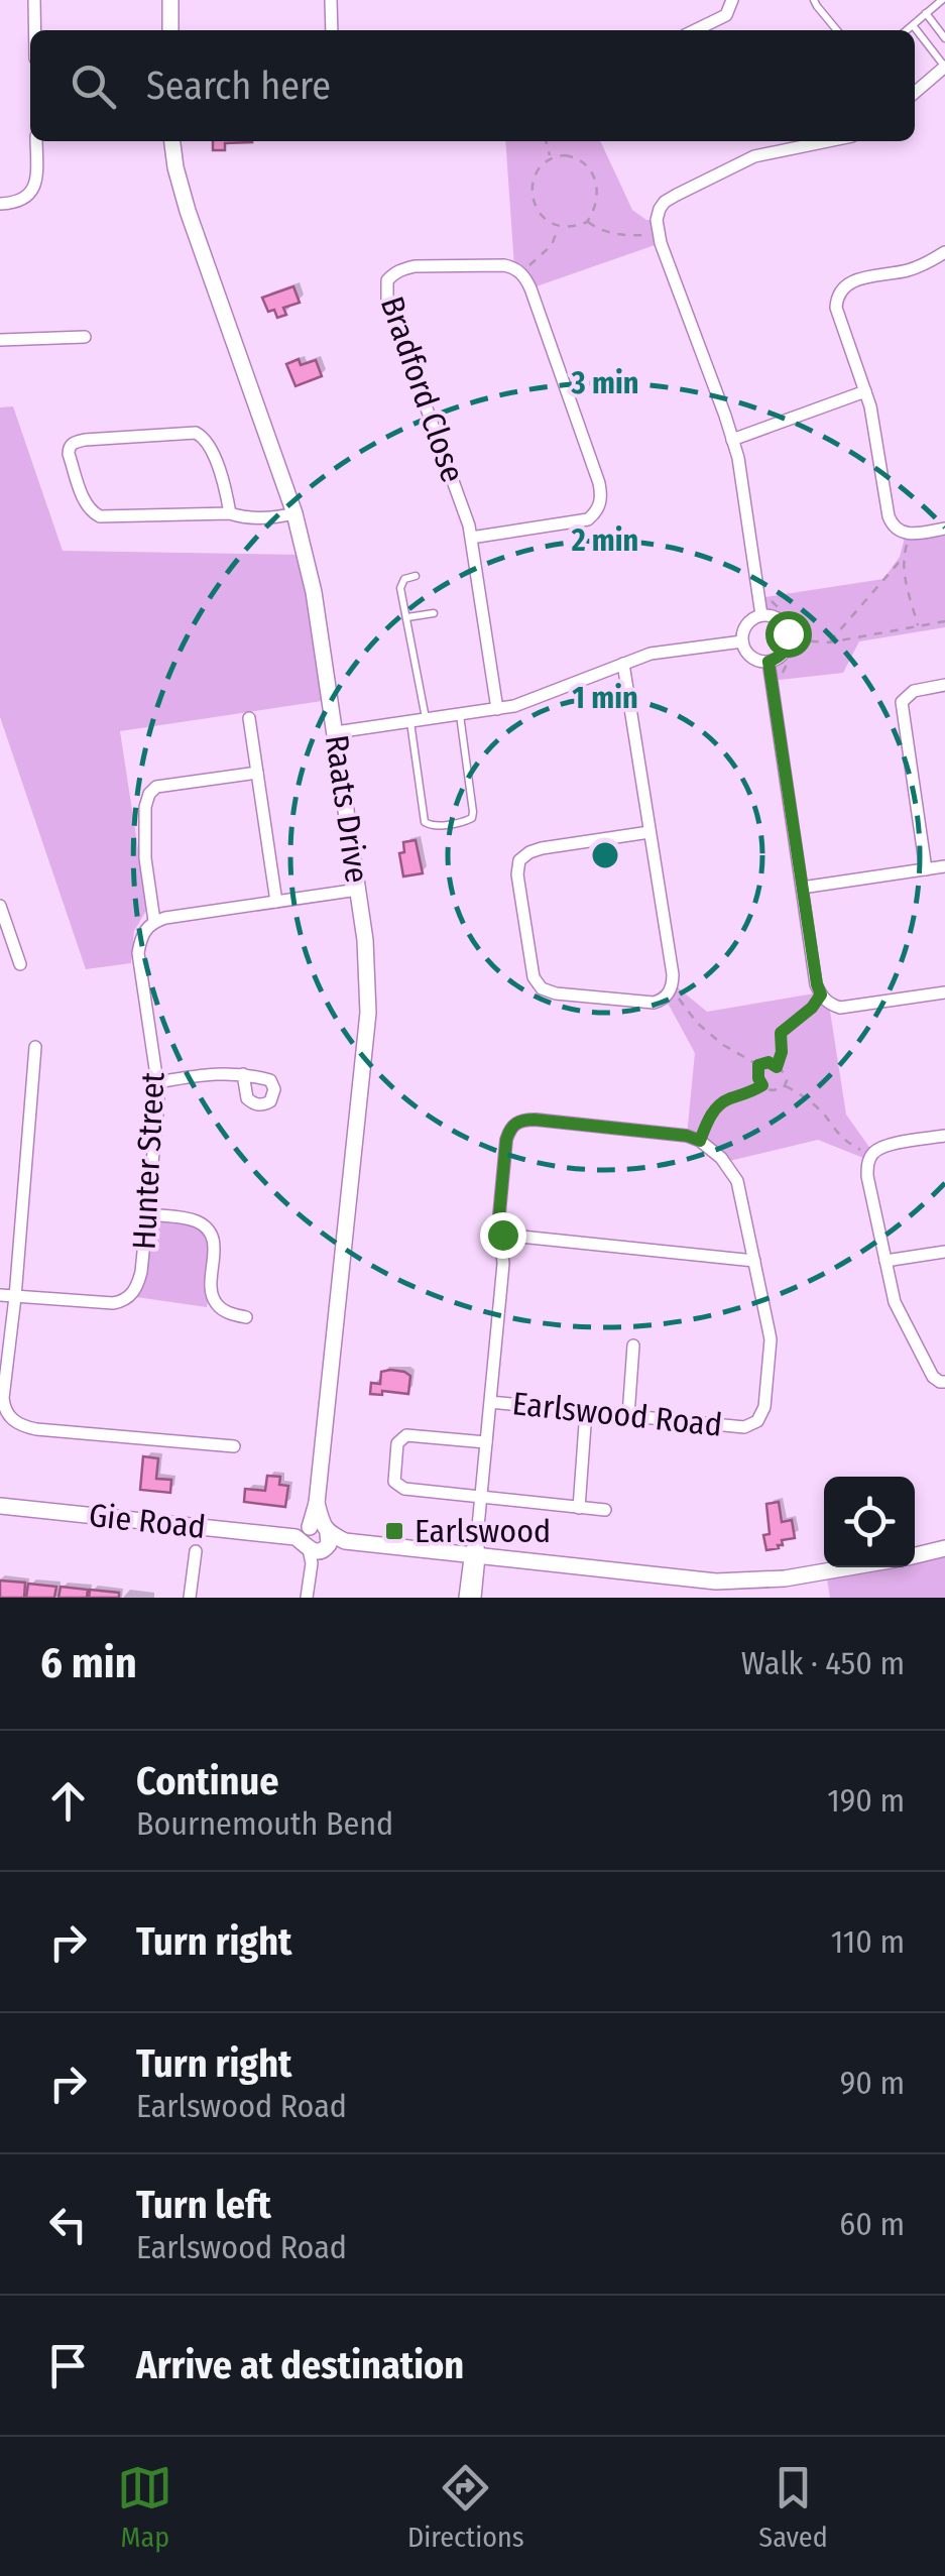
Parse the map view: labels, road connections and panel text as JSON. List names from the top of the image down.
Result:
{
  "streets": {
    "street": [
      "Bradford Close",
      "Raats Drive",
      "Hunter Street",
      "Earlswood Road",
      "Gie Road"
    ]
  },
  "crossings": [
    ["Raats Drive", "Gie Road"],
    ["Earlswood Road", "Gie Road"]
  ],
  "places": {
    "transit": ["Earlswood"]
  },
  "page": {
    "search": "Search here",
    "heading": ["6 min", "Walk · 450 m"],
    "list": [
      ["Continue", "Bournemouth Bend", "190 m"],
      ["Turn right", "110 m"],
      ["Turn right", "Earlswood Road", "90 m"],
      ["Turn left", "Earlswood Road", "60 m"],
      "Arrive at destination"
    ],
    "nav": ["Map", "Directions", "Saved"]
  },
  "rings": ["3 min", "2 min", "1 min"]
}
